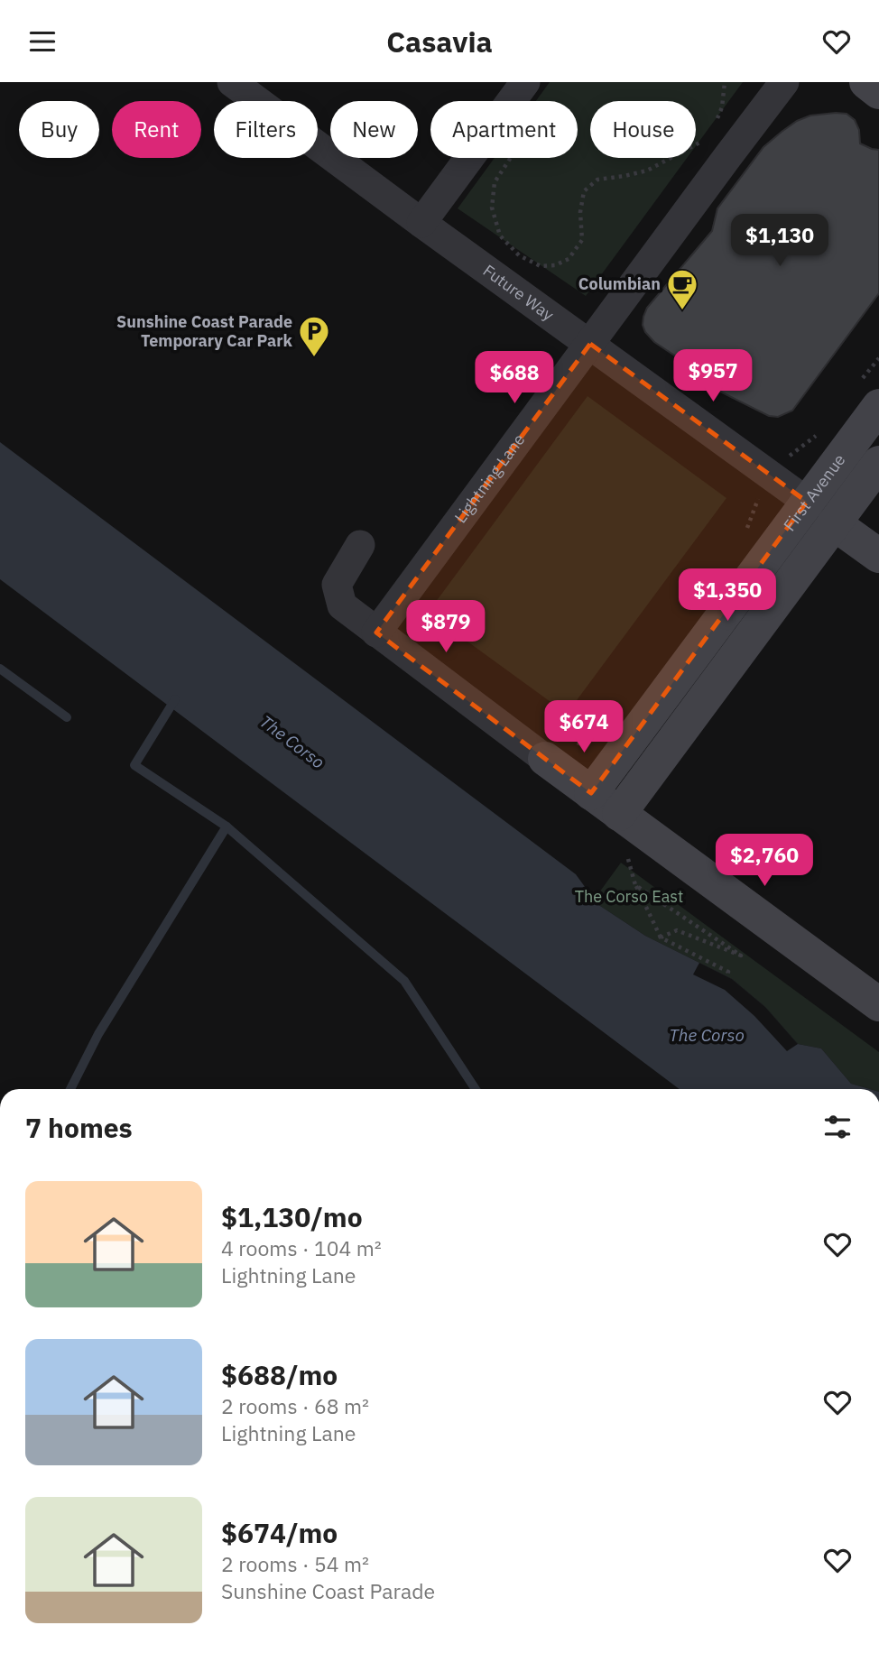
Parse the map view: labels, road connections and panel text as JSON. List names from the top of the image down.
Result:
{
  "streets": {
    "main road": ["First Avenue"],
    "street": ["Future Way", "Lightning Lane"]
  },
  "crossings": [
    ["Future Way", "Lightning Lane"],
    ["Future Way", "First Avenue"]
  ],
  "water": ["The Corso"],
  "parks": ["The Corso East"],
  "places": {
    "cafe": ["Columbian"],
    "parking": ["Sunshine Coast Parade Temporary Car Park"]
  },
  "page": {
    "header": "Casavia",
    "chip": [
      "Buy",
      "Rent",
      "Filters",
      "New",
      "Apartment",
      "House"
    ],
    "price": [
      "$1,130",
      "$957",
      "$688",
      "$1,350",
      "$879",
      "$674",
      "$2,760"
    ],
    "heading": "7 homes",
    "list": [
      {
        "name": "$1,130/mo",
        "note": "4 rooms · 104 m² · Lightning Lane"
      },
      {
        "name": "$688/mo",
        "note": "2 rooms · 68 m² · Lightning Lane"
      },
      {
        "name": "$674/mo",
        "note": "2 rooms · 54 m² · Sunshine Coast Parade"
      }
    ]
  }
}
